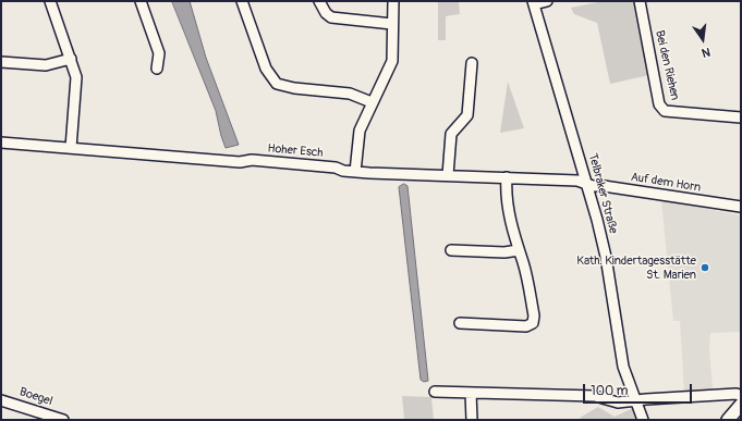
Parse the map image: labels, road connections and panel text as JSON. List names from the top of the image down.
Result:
{
  "streets": {
    "street": [
      "Bei den Riehen",
      "Hoher Esch",
      "Auf dem Horn",
      "Telbraker Straße",
      "Boegel"
    ]
  },
  "crossings": [
    ["Hoher Esch", "Auf dem Horn"],
    ["Hoher Esch", "Telbraker Straße"],
    ["Auf dem Horn", "Telbraker Straße"]
  ],
  "places": ["Kath. Kindertagesstätte St. Marien"],
  "scale_bar": "100 m",
  "north": "bottom"
}
